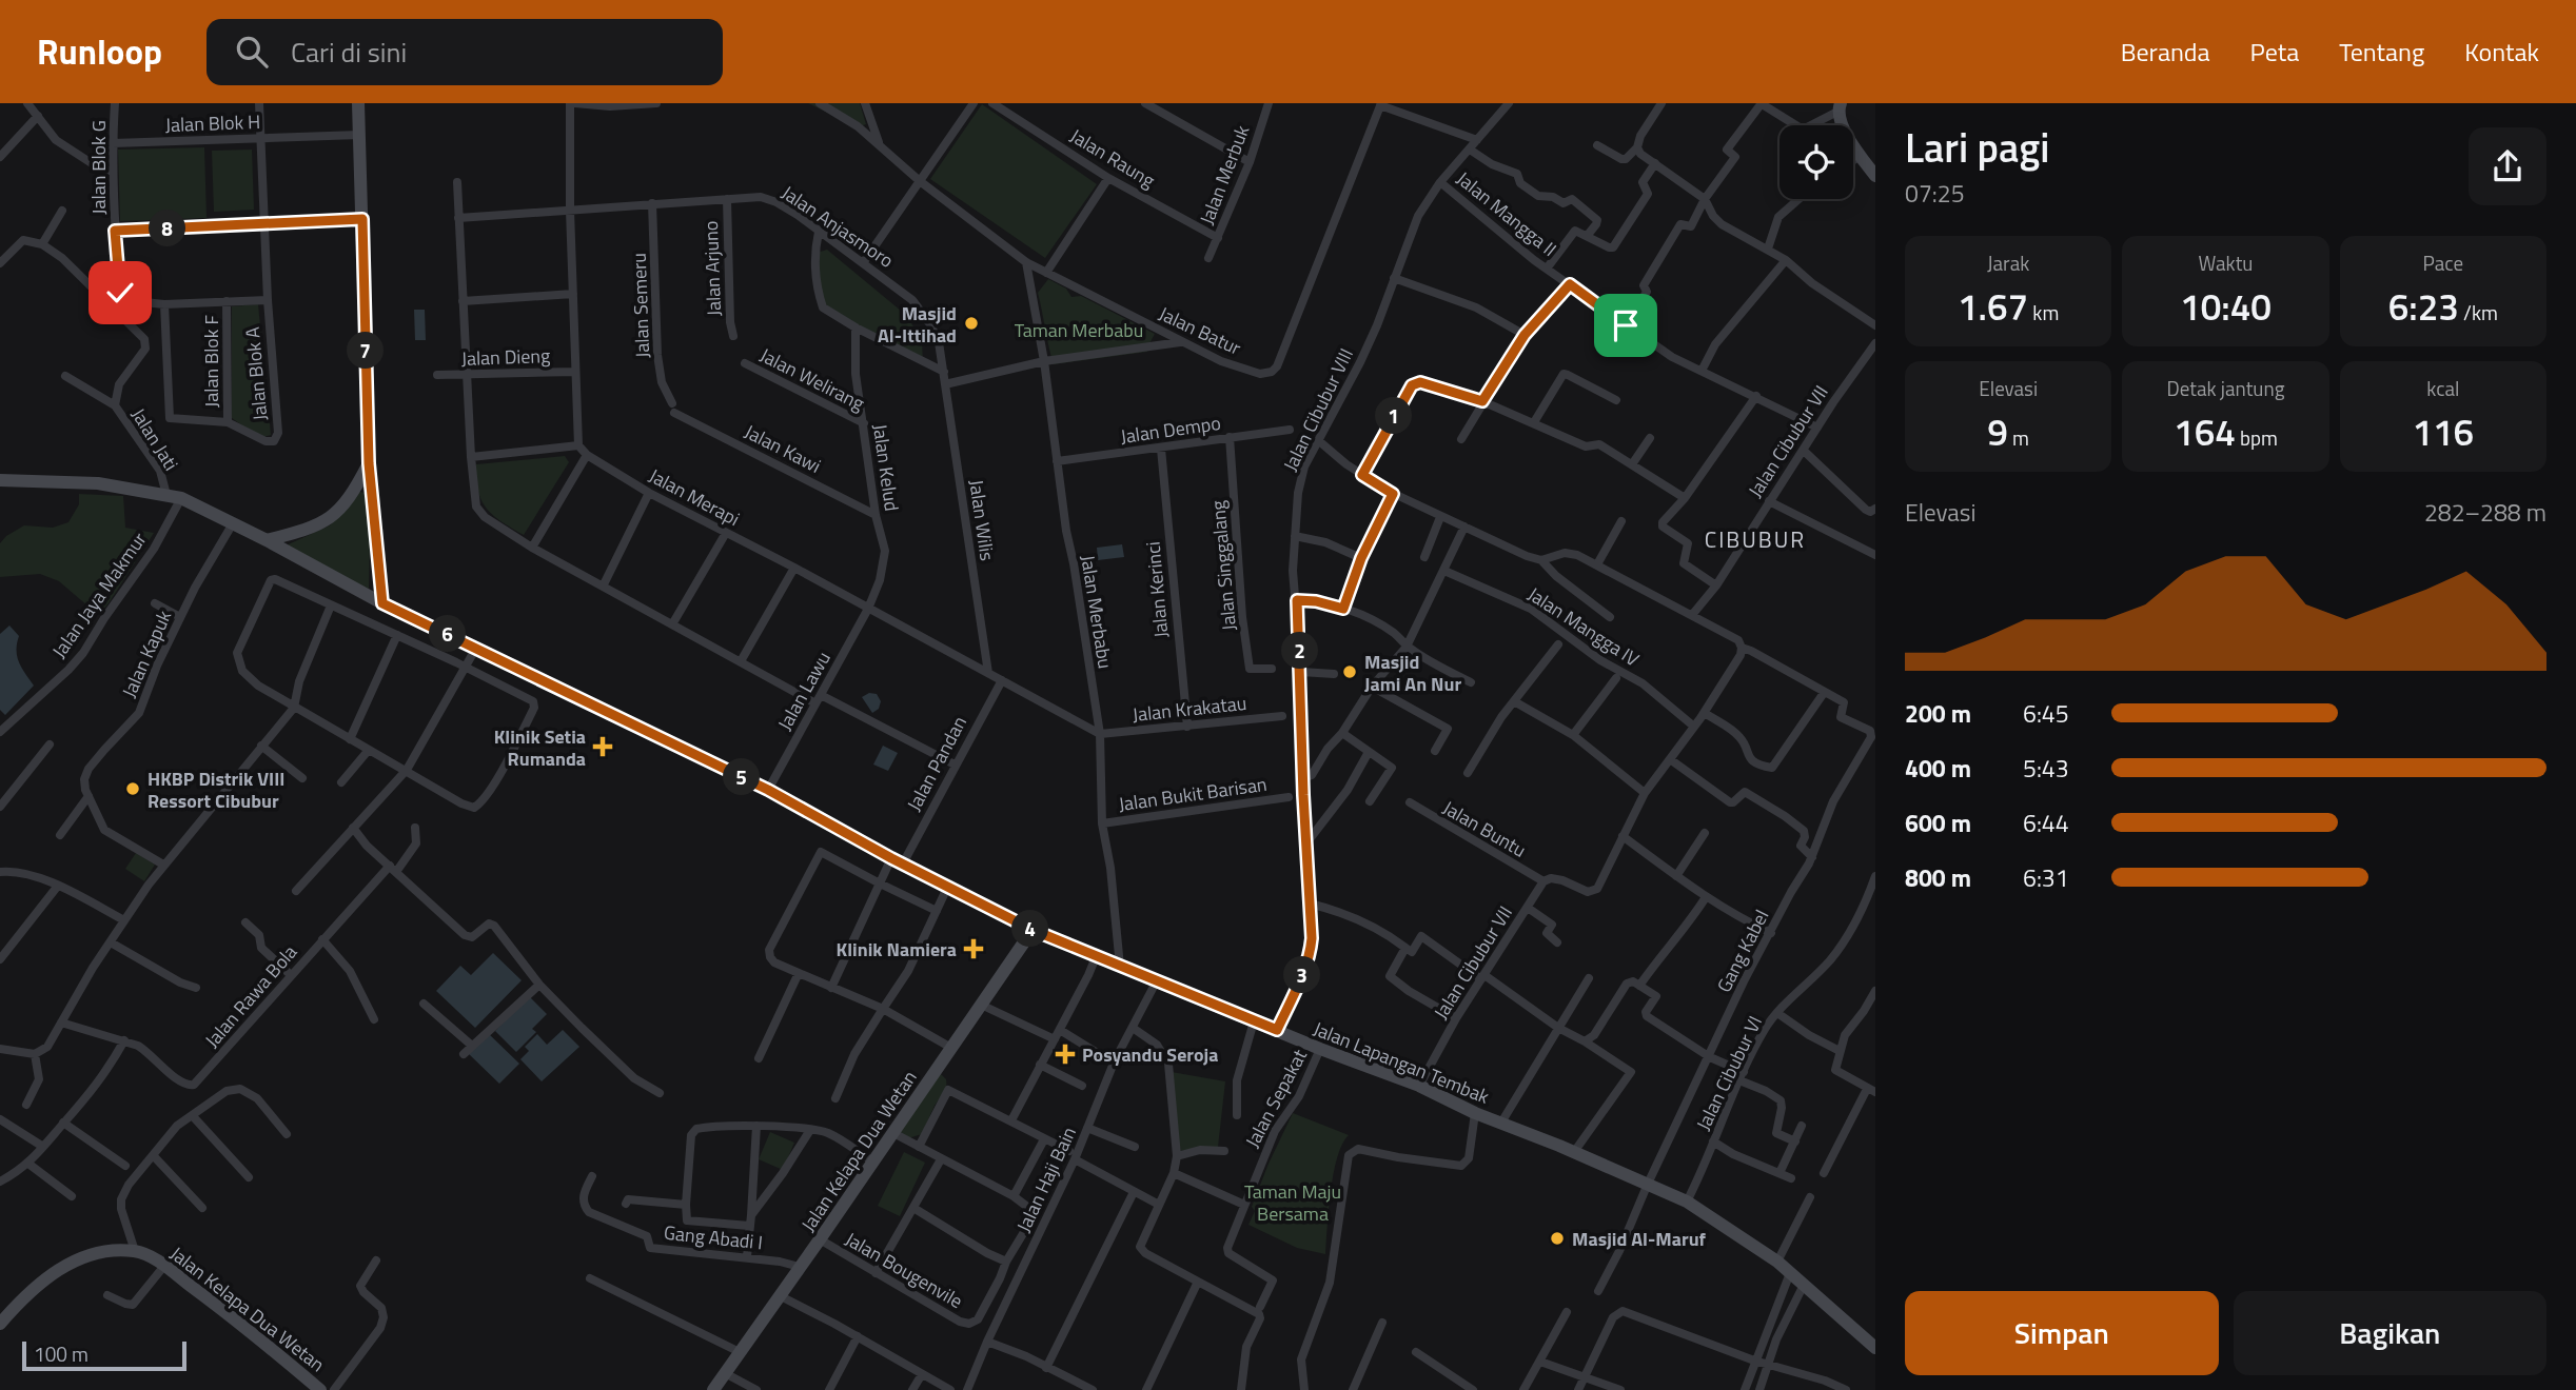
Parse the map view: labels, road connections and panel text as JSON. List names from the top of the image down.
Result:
{
  "streets": {
    "street": [
      "Jalan Blok H",
      "Jalan Raung",
      "Jalan Blok G",
      "Jalan Merbuk",
      "Jalan Mangga II",
      "Jalan Anjasmoro",
      "Jalan Arjuno",
      "Jalan Semeru",
      "Jalan Batur",
      "Jalan Dieng",
      "Jalan Blok F",
      "Jalan Blok A",
      "Jalan Welirang",
      "Jalan Cibubur VIII",
      "Jalan Dempo",
      "Jalan Jati",
      "Jalan Cibubur VII",
      "Jalan Kawi",
      "Jalan Kelud",
      "Jalan Merapi",
      "Jalan Wilis",
      "Jalan Singgalang",
      "Jalan Kerinci",
      "Jalan Jaya Makmur",
      "Jalan Merbabu",
      "Jalan Mangga IV",
      "Jalan Kapuk",
      "Jalan Lawu",
      "Jalan Krakatau",
      "Jalan Pandan",
      "Jalan Bukit Barisan",
      "Jalan Buntu",
      "Gang Kabel",
      "Jalan Rawa Bola",
      "Jalan Lapangan Tembak",
      "Jalan Cibubur VI",
      "Jalan Sepakat",
      "Jalan Kelapa Dua Wetan",
      "Jalan Haji Bain",
      "Gang Abadi I",
      "Jalan Bougenvile"
    ]
  },
  "crossings": [
    ["Jalan Blok H", "Jalan Blok G"],
    ["Jalan Raung", "Jalan Merbuk"],
    ["Jalan Blok G", "Jalan Blok A"],
    ["Jalan Mangga II", "Jalan Cibubur VIII"],
    ["Jalan Mangga II", "Jalan Cibubur VII"],
    ["Jalan Anjasmoro", "Jalan Arjuno"],
    ["Jalan Anjasmoro", "Jalan Semeru"],
    ["Jalan Anjasmoro", "Jalan Wilis"],
    ["Jalan Semeru", "Jalan Kawi"],
    ["Jalan Batur", "Jalan Merbabu"],
    ["Jalan Blok F", "Jalan Blok A"],
    ["Jalan Welirang", "Jalan Kelud"],
    ["Jalan Cibubur VIII", "Jalan Lapangan Tembak"],
    ["Jalan Dempo", "Jalan Singgalang"],
    ["Jalan Dempo", "Jalan Kerinci"],
    ["Jalan Dempo", "Jalan Merbabu"],
    ["Jalan Jati", "Jalan Lapangan Tembak"],
    ["Jalan Cibubur VII", "Jalan Buntu"],
    ["Jalan Cibubur VII", "Jalan Lapangan Tembak"],
    ["Jalan Kawi", "Jalan Kelud"],
    ["Jalan Kelud", "Jalan Merapi"],
    ["Jalan Kelud", "Jalan Lawu"],
    ["Jalan Merapi", "Jalan Wilis"],
    ["Jalan Merapi", "Jalan Merbabu"],
    ["Jalan Merapi", "Jalan Lawu"],
    ["Jalan Merapi", "Jalan Krakatau"],
    ["Jalan Merapi", "Jalan Pandan"],
    ["Jalan Kerinci", "Jalan Krakatau"],
    ["Jalan Jaya Makmur", "Jalan Lapangan Tembak"],
    ["Jalan Merbabu", "Jalan Krakatau"],
    ["Jalan Merbabu", "Jalan Bukit Barisan"],
    ["Jalan Merbabu", "Jalan Lapangan Tembak"],
    ["Jalan Kapuk", "Jalan Lapangan Tembak"],
    ["Jalan Lawu", "Jalan Lapangan Tembak"],
    ["Jalan Pandan", "Jalan Lapangan Tembak"],
    ["Gang Kabel", "Jalan Lapangan Tembak"],
    ["Jalan Lapangan Tembak", "Jalan Cibubur VI"],
    ["Jalan Lapangan Tembak", "Jalan Sepakat"],
    ["Jalan Lapangan Tembak", "Jalan Kelapa Dua Wetan"],
    ["Jalan Lapangan Tembak", "Jalan Haji Bain"],
    ["Jalan Kelapa Dua Wetan", "Gang Abadi I"],
    ["Jalan Kelapa Dua Wetan", "Jalan Bougenvile"]
  ],
  "districts": ["CIBUBUR"],
  "parks": ["Taman Merbabu", "Taman Maju Bersama"],
  "places": {
    "other": [
      "Masjid Al-Ittihad",
      "Masjid Jami An Nur",
      "HKBP Distrik VIII Ressort Cibubur",
      "Masjid Al-Maruf"
    ],
    "health": ["Klinik Setia Rumanda", "Klinik Namiera", "Posyandu Seroja"]
  },
  "scale_bar": "100 m",
  "page": {
    "header": "Runloop",
    "search": "Cari di sini",
    "nav": [
      "Beranda",
      "Peta",
      "Tentang",
      "Kontak"
    ],
    "heading": ["Lari pagi", "07:25"],
    "pins": [
      "8",
      "7",
      "1",
      "6",
      "2",
      "5",
      "4",
      "3"
    ],
    "stats": [
      ["Jarak", "1.67 km"],
      ["Waktu", "10:40"],
      ["Pace", "6:23 /km"],
      ["Elevasi", "9 m"],
      ["Detak jantung", "164 bpm"],
      ["kcal", "116"]
    ],
    "chart": ["Elevasi", "282–288 m"],
    "list": [
      {
        "name": "200 m",
        "note": "6:45"
      },
      {
        "name": "400 m",
        "note": "5:43"
      },
      {
        "name": "600 m",
        "note": "6:44"
      },
      {
        "name": "800 m",
        "note": "6:31"
      }
    ],
    "buttons": ["Simpan", "Bagikan"],
    "scale": "100 m"
  }
}
